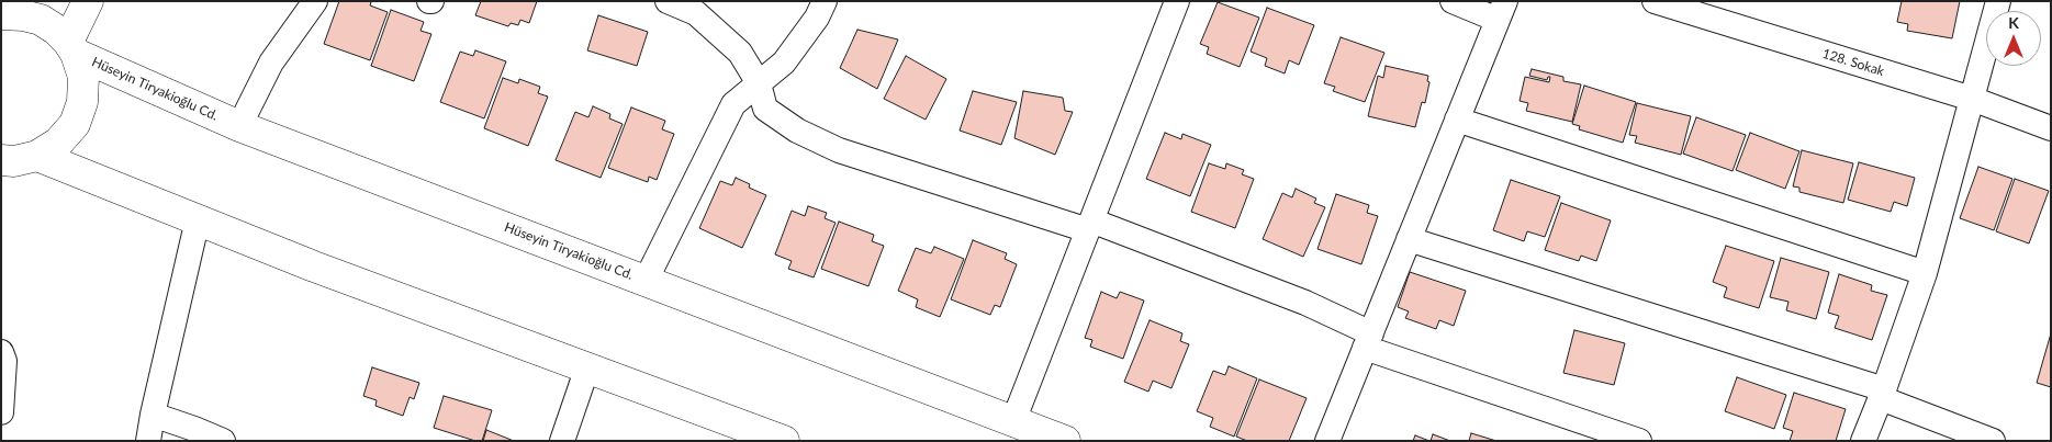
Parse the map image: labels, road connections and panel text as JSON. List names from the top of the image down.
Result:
{
  "streets": {
    "street": ["128. Sokak", "Hüseyin Tiryakioğlu Cd."]
  },
  "north": "top"
}
